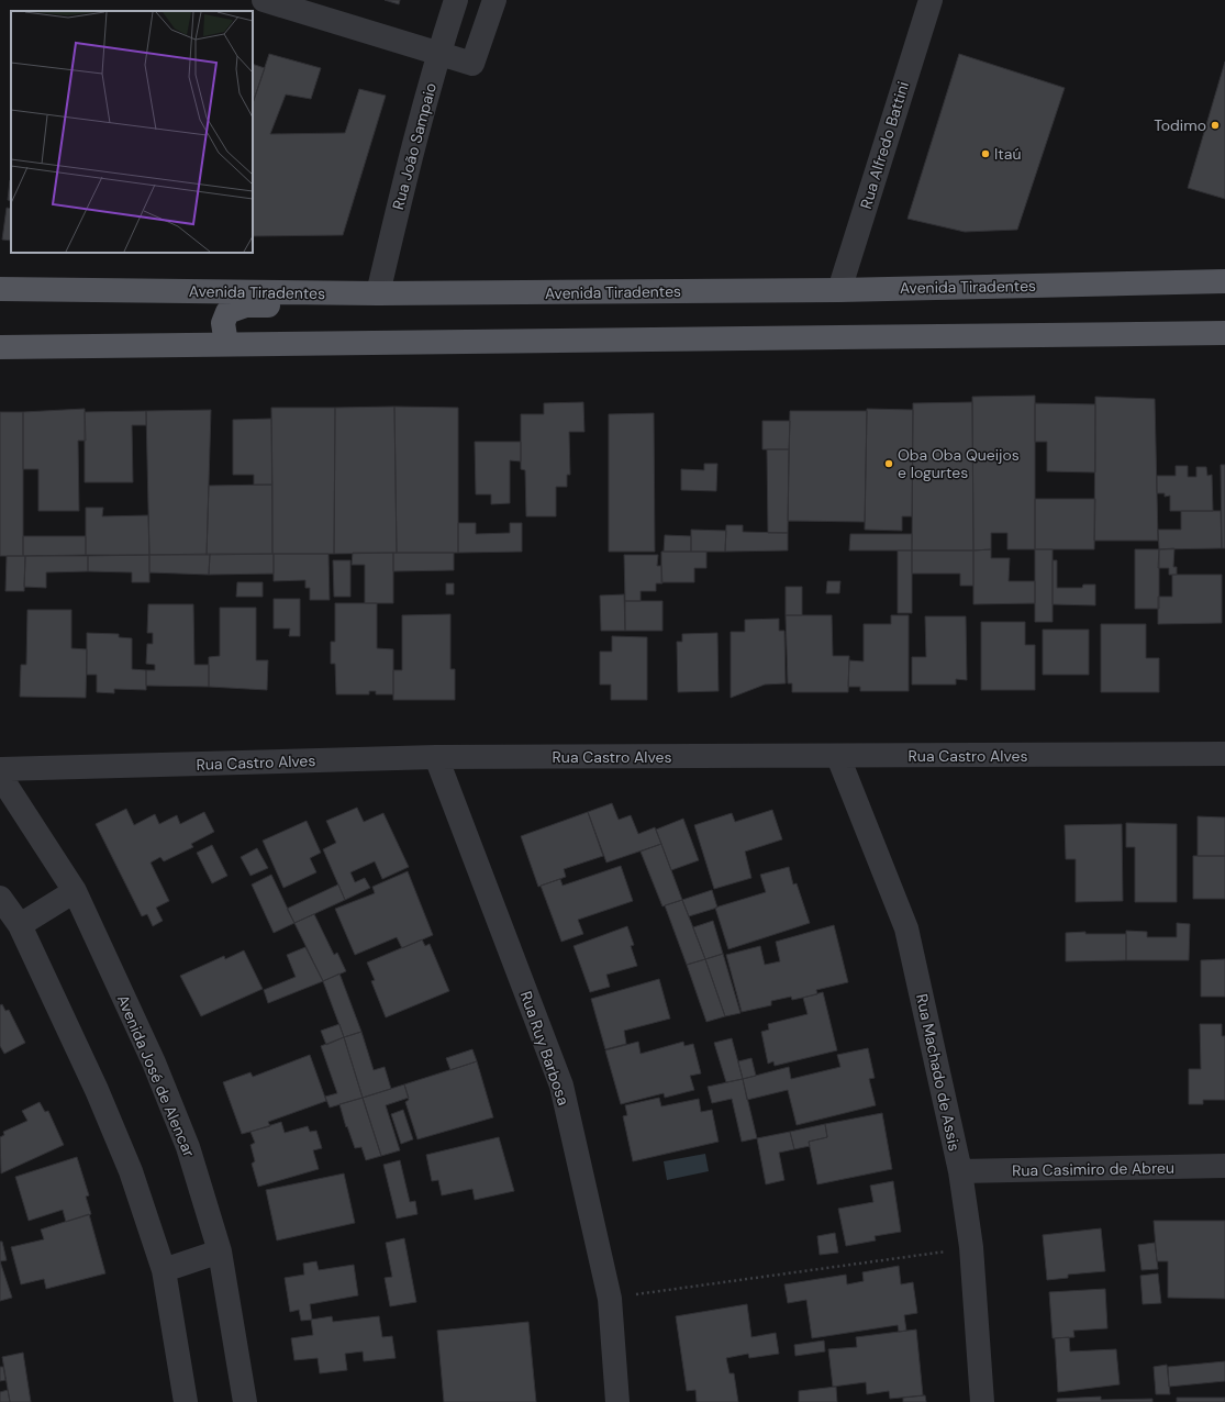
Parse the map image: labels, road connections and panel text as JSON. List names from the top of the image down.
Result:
{
  "streets": {
    "main road": ["Avenida Tiradentes"],
    "street": [
      "Rua Alfredo Battini",
      "Rua João Sampaio",
      "Rua Castro Alves",
      "Rua Ruy Barbosa",
      "Rua Machado de Assis",
      "Avenida José de Alencar",
      "Rua Casimiro de Abreu"
    ]
  },
  "crossings": [
    ["Rua Alfredo Battini", "Avenida Tiradentes"],
    ["Rua João Sampaio", "Avenida Tiradentes"],
    ["Rua Castro Alves", "Rua Ruy Barbosa"],
    ["Rua Castro Alves", "Rua Machado de Assis"],
    ["Rua Machado de Assis", "Rua Casimiro de Abreu"]
  ],
  "places": ["Todimo", "Itaú", "Oba Oba Queijos e Iogurtes"]
}
